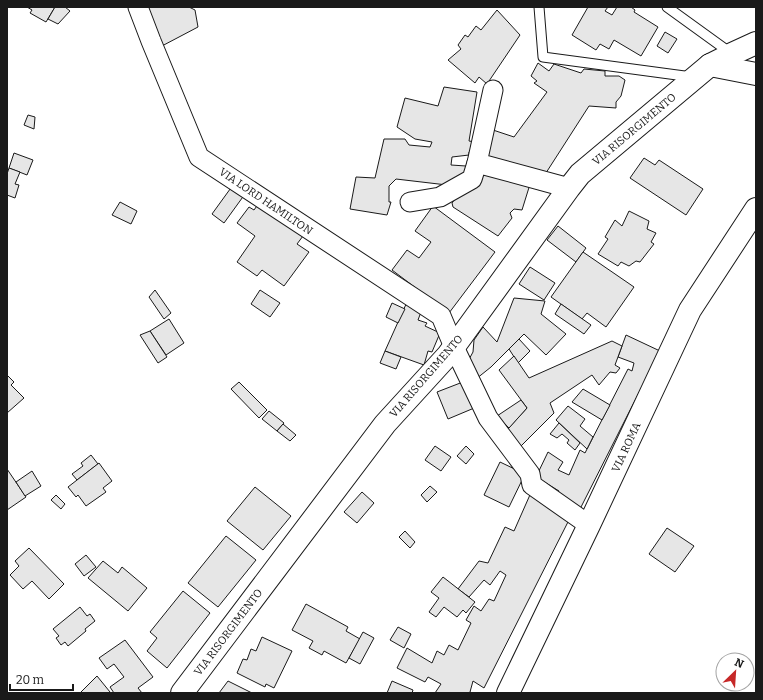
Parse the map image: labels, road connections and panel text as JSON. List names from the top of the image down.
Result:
{
  "streets": {
    "main road": ["VIA RISORGIMENTO", "VIA ROMA"],
    "street": ["VIA LORD HAMILTON"]
  },
  "crossings": [
    ["VIA RISORGIMENTO", "VIA LORD HAMILTON"],
    ["VIA LORD HAMILTON", "VIA ROMA"]
  ],
  "scale_bar": "20 m",
  "north": "top right"
}
